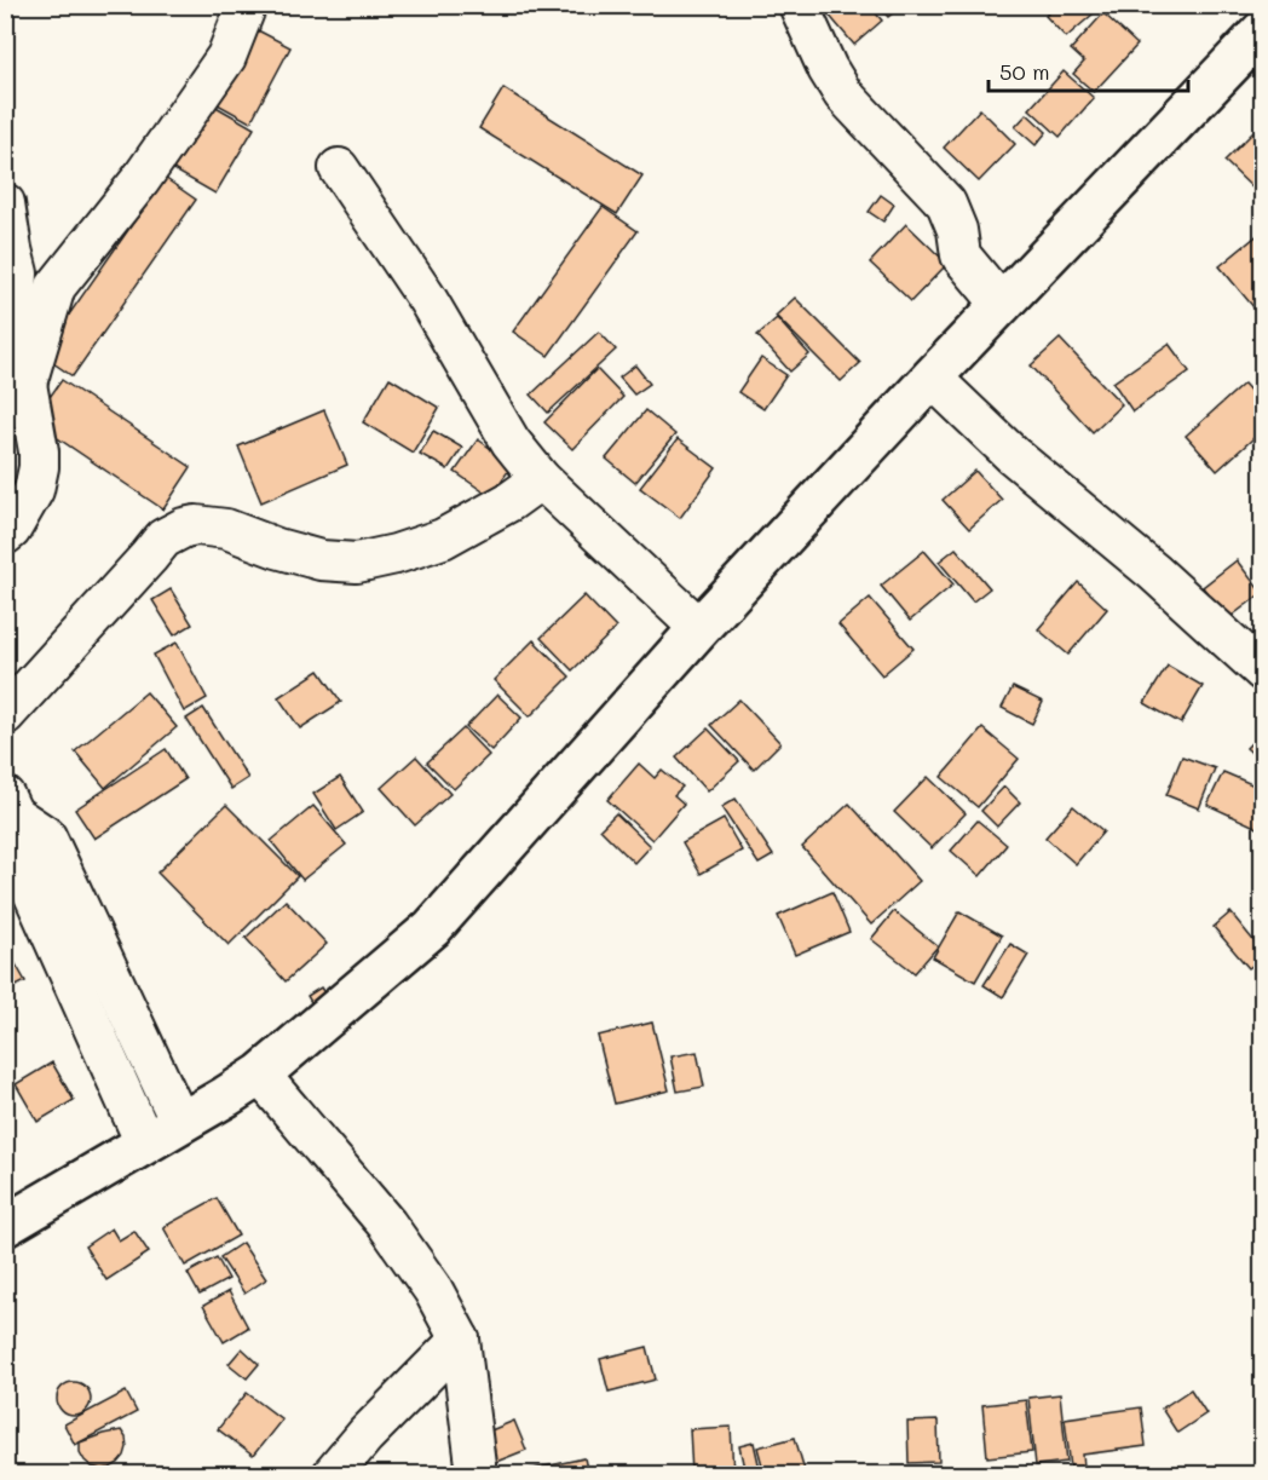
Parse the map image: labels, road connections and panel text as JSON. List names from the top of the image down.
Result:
{
  "scale_bar": "50 m"
}
